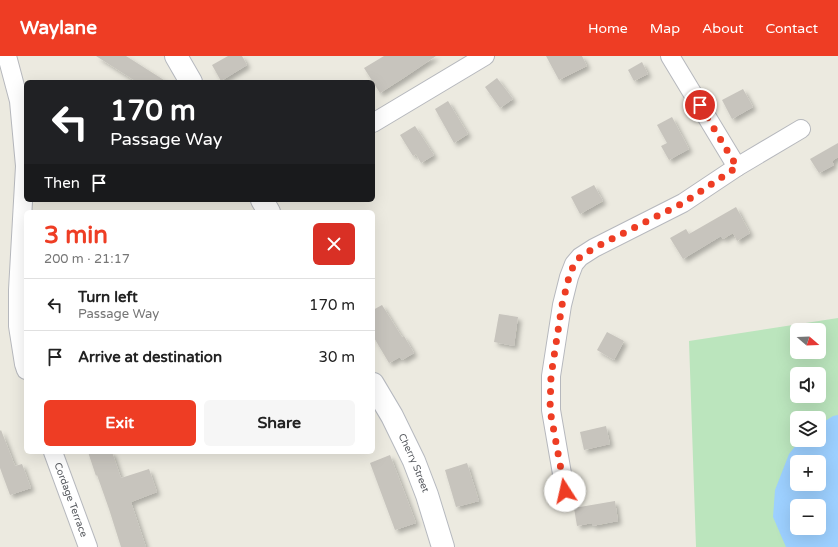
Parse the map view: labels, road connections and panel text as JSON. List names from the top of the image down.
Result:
{
  "streets": {
    "main road": ["Cherry Street"],
    "street": ["Cordage Terrace"]
  },
  "north": "right",
  "page": {
    "header": "Waylane",
    "nav": [
      "Home",
      "Map",
      "About",
      "Contact"
    ],
    "turn": ["170 m", "Passage Way"],
    "then": "Then",
    "heading": ["3 min", "200 m · 21:17"],
    "list": [
      {
        "name": "Turn left",
        "note": "Passage Way",
        "value": "170 m"
      },
      {
        "name": "Arrive at destination",
        "value": "30 m"
      }
    ],
    "map_buttons": ["+", "−"],
    "buttons": ["Exit", "Share"]
  }
}
